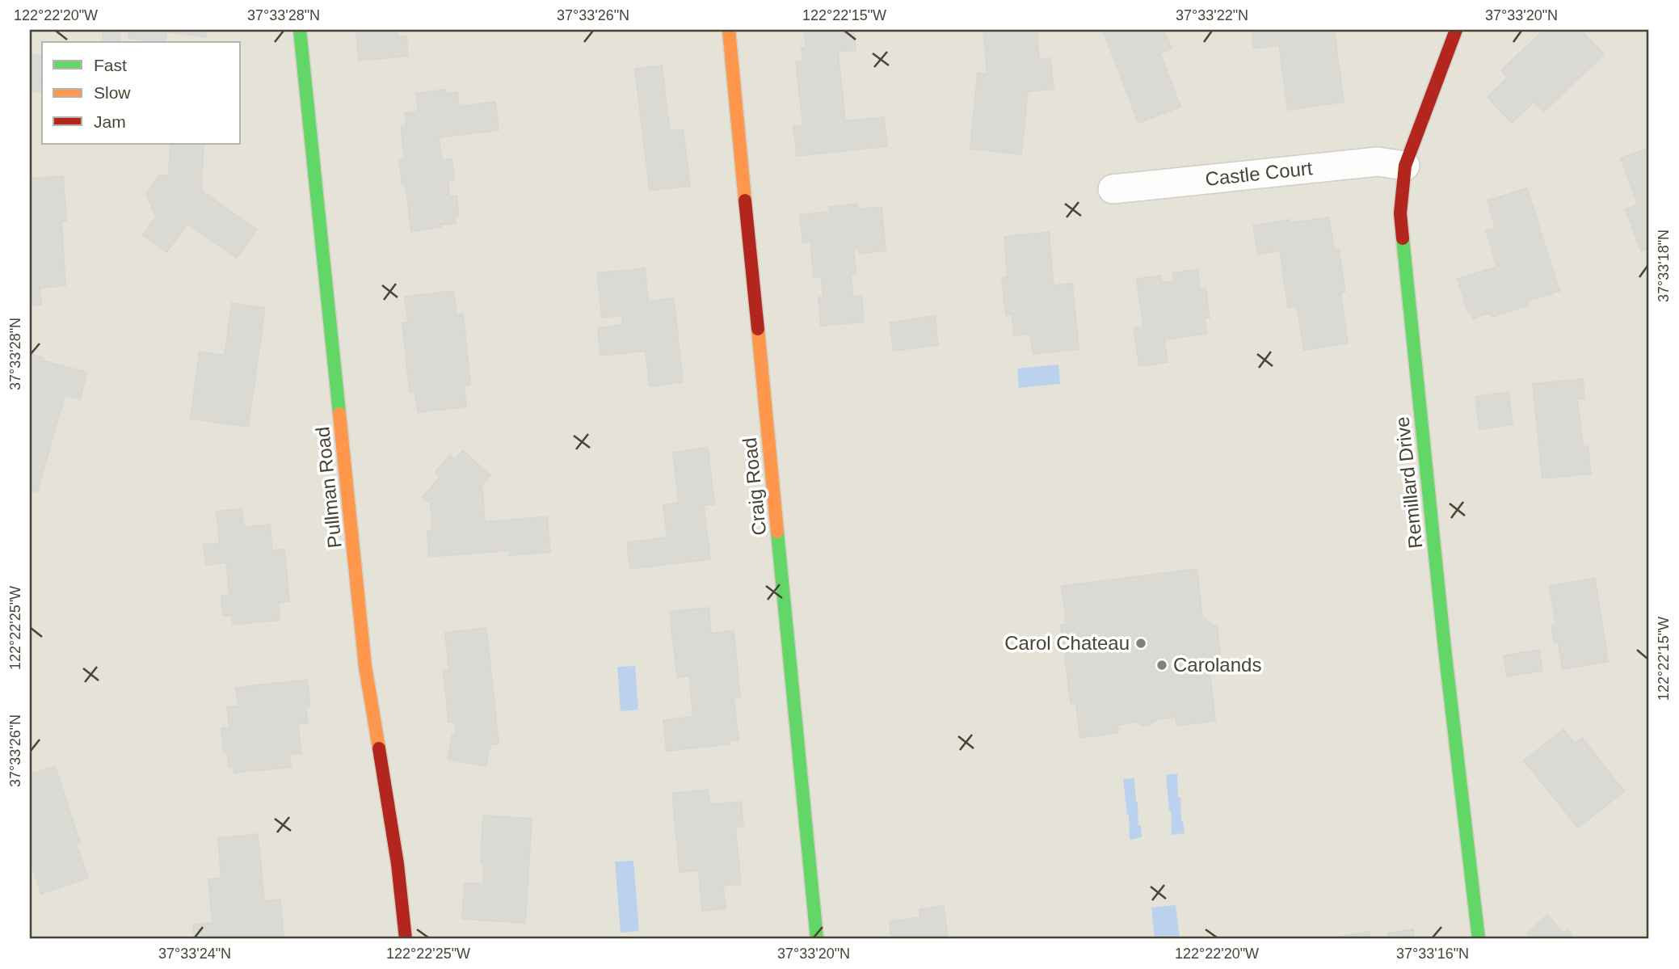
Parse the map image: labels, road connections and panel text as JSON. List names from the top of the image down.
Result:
{
  "streets": {
    "street": [
      "Castle Court",
      "Remillard Drive",
      "Craig Road",
      "Pullman Road"
    ]
  },
  "crossings": [
    ["Castle Court", "Remillard Drive"]
  ],
  "places": ["Carol Chateau", "Carolands"],
  "legend": ["Fast", "Slow", "Jam"],
  "coordinates": [
    "122°22'20\"W",
    "37°33'28\"N",
    "37°33'26\"N",
    "122°22'15\"W",
    "37°33'22\"N",
    "37°33'20\"N",
    "37°33'18\"N",
    "122°22'25\"W",
    "37°33'24\"N",
    "37°33'16\"N"
  ]
}
